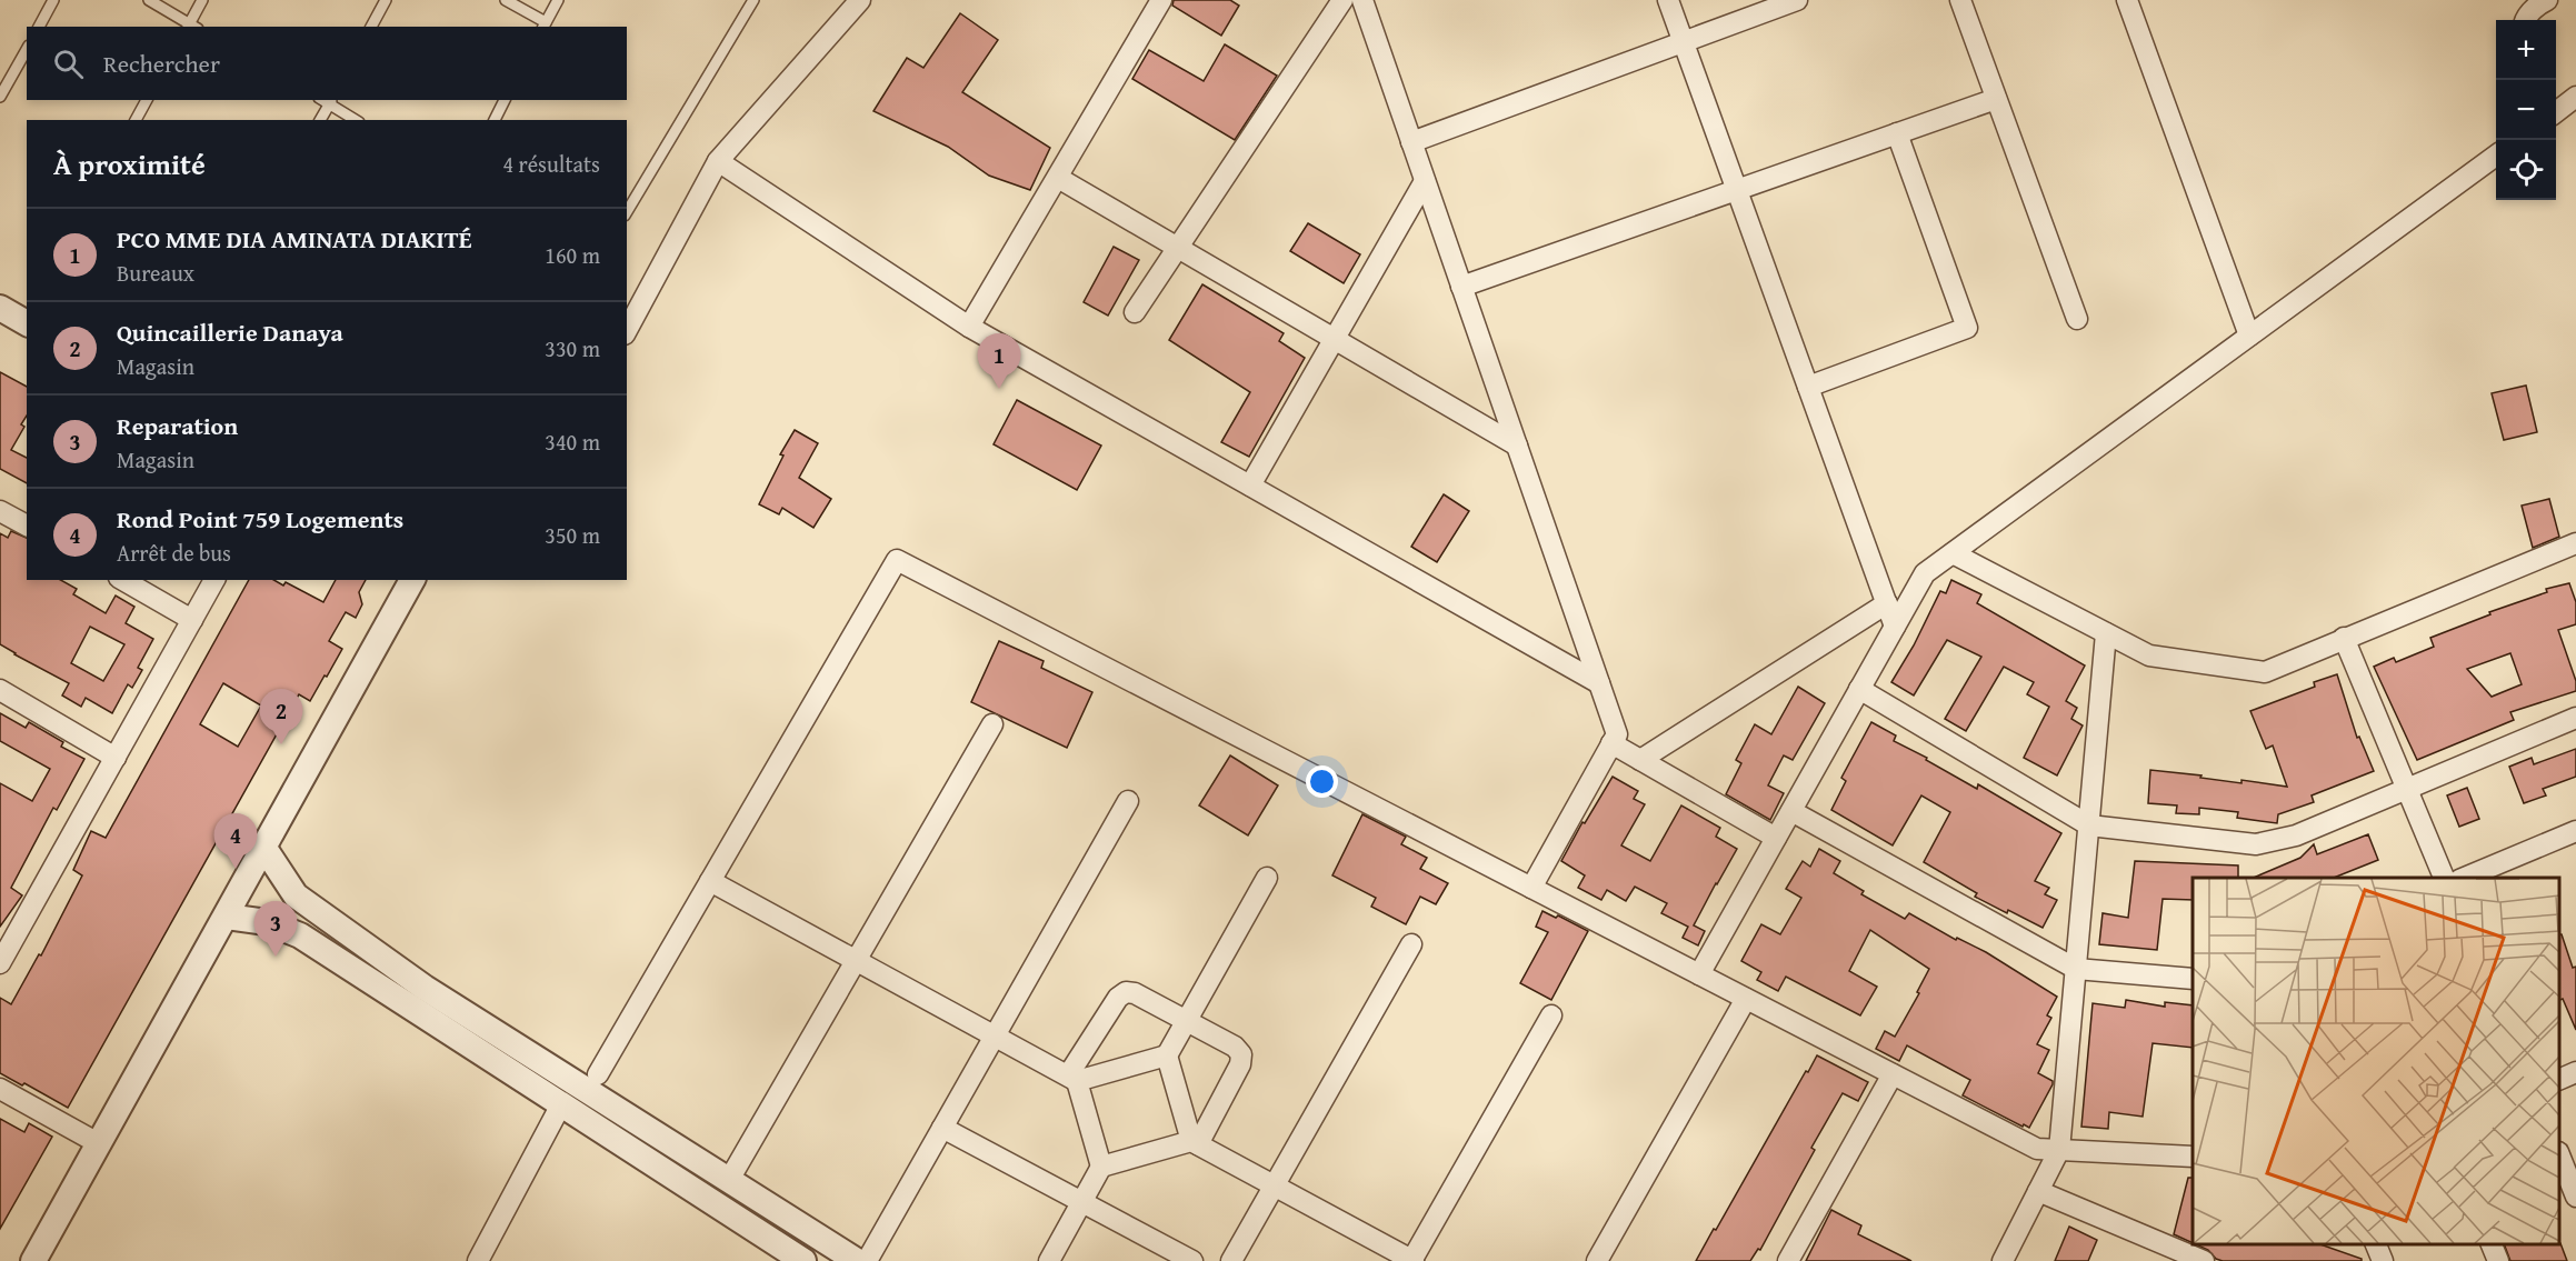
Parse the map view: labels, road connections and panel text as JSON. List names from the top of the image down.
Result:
{
  "page": {
    "map_buttons": ["+", "−"],
    "search": "Rechercher",
    "heading": ["À proximité", "4 résultats"],
    "list": [
      {
        "mark": "1",
        "name": "PCO MME DIA AMINATA DIAKITÉ",
        "note": "Bureaux",
        "value": "160 m"
      },
      {
        "mark": "2",
        "name": "Quincaillerie Danaya",
        "note": "Magasin",
        "value": "330 m"
      },
      {
        "mark": "3",
        "name": "Reparation",
        "note": "Magasin",
        "value": "340 m"
      },
      {
        "mark": "4",
        "name": "Rond Point 759 Logements",
        "note": "Arrêt de bus",
        "value": "350 m"
      }
    ],
    "pins": [
      "1",
      "2",
      "4",
      "3"
    ]
  }
}
